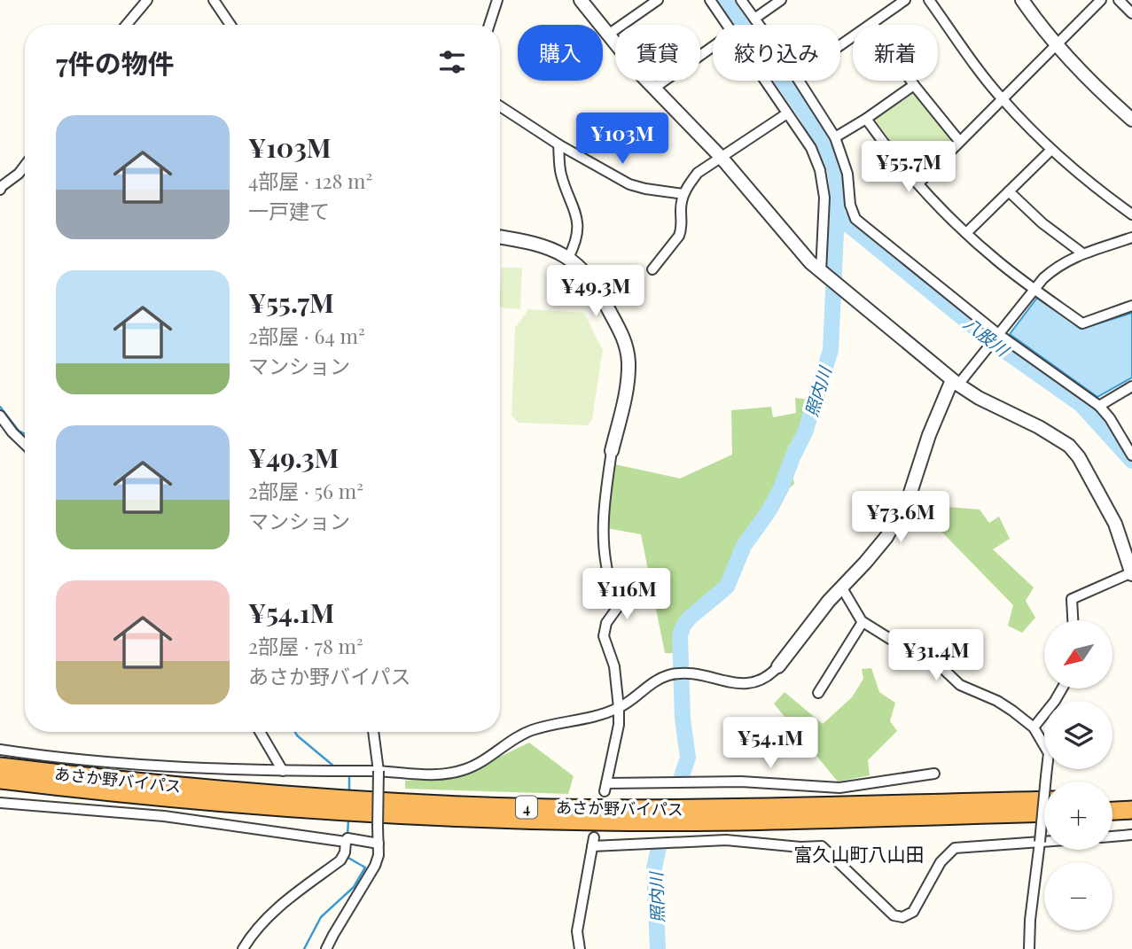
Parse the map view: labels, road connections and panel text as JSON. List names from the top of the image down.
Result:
{
  "streets": {
    "highway": ["あさか野バイパス", "4"]
  },
  "districts": ["富久山町八山田"],
  "water": ["八股川", "照内川"],
  "north": "bottom left",
  "page": {
    "chip": [
      "購入",
      "賃貸",
      "絞り込み",
      "新着"
    ],
    "heading": "7件の物件",
    "list": [
      {
        "name": "¥103M",
        "note": "4部屋 · 128 m² · 一戸建て"
      },
      {
        "name": "¥55.7M",
        "note": "2部屋 · 64 m² · マンション"
      },
      {
        "name": "¥49.3M",
        "note": "2部屋 · 56 m² · マンション"
      },
      {
        "name": "¥54.1M",
        "note": "2部屋 · 78 m² · あさか野バイパス"
      }
    ],
    "price": [
      "¥103M",
      "¥55.7M",
      "¥49.3M",
      "¥73.6M",
      "¥116M",
      "¥31.4M",
      "¥54.1M"
    ],
    "map_buttons": ["+", "−"]
  }
}
